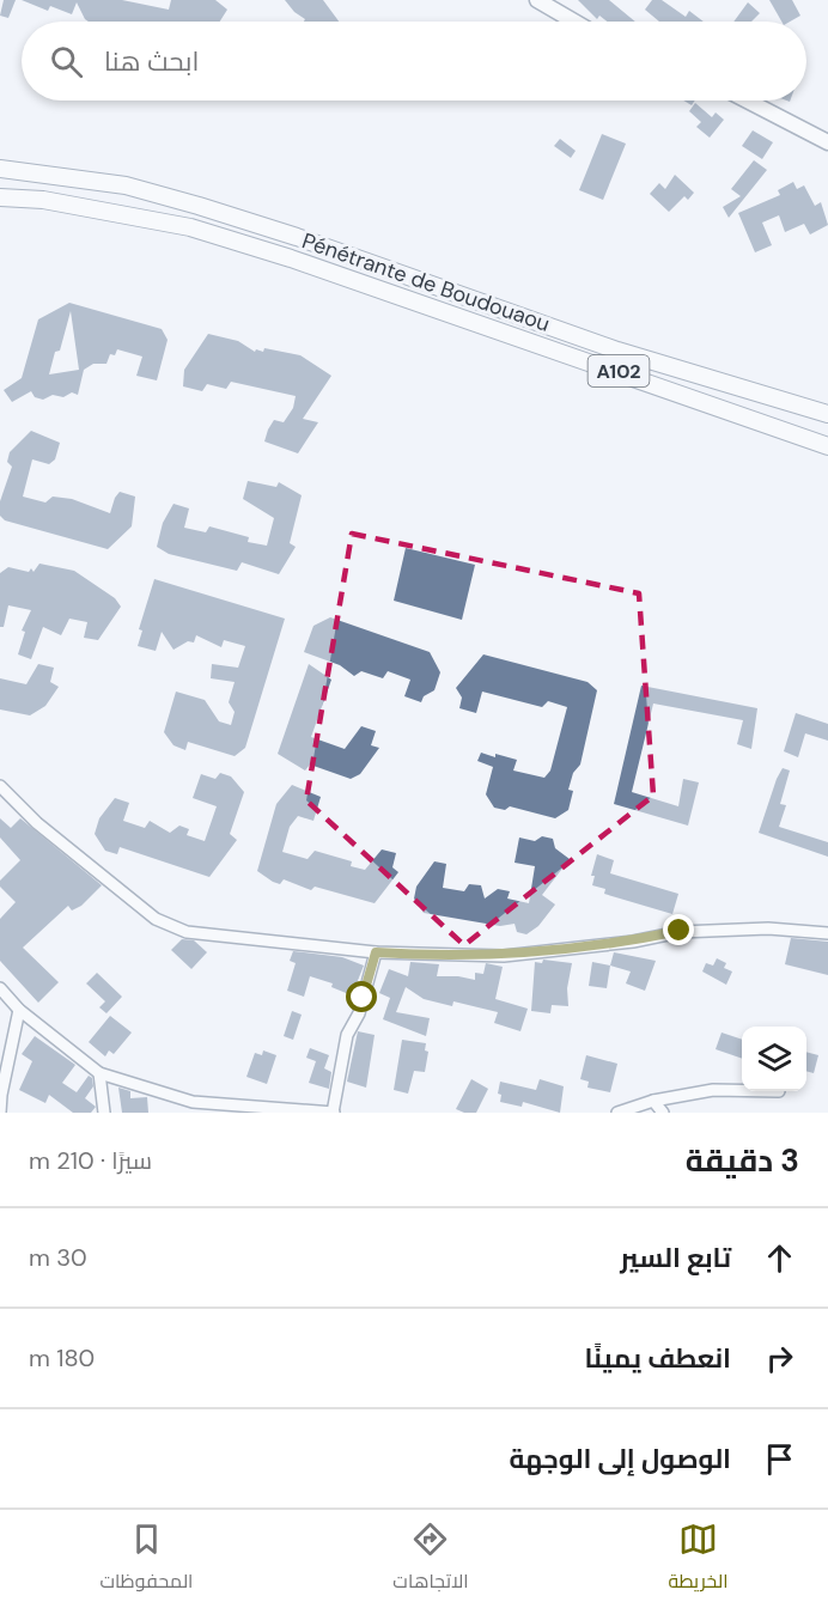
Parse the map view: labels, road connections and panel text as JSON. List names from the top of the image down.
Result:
{
  "streets": {
    "highway": ["Pénétrante de Boudouaou", "A102"]
  },
  "page": {
    "search": "ابحث هنا",
    "heading": ["3 دقيقة", "سيرًا · 210 m"],
    "list": [
      ["تابع السير", "30 m"],
      ["انعطف يمينًا", "180 m"],
      "الوصول إلى الوجهة"
    ],
    "nav": ["الخريطة", "الاتجاهات", "المحفوظات"]
  }
}
